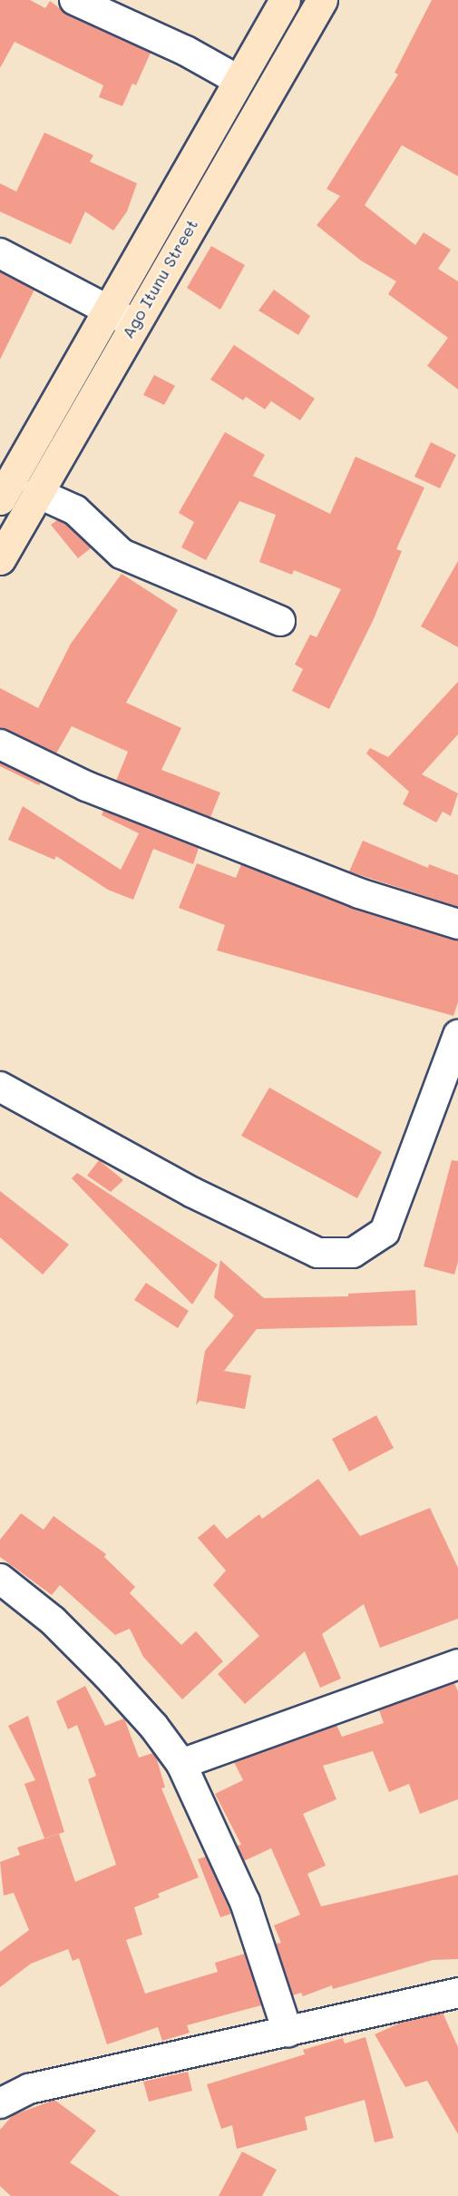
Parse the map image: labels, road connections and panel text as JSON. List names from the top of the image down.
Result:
{
  "streets": {
    "main road": ["Ago Itunu Street"]
  }
}
